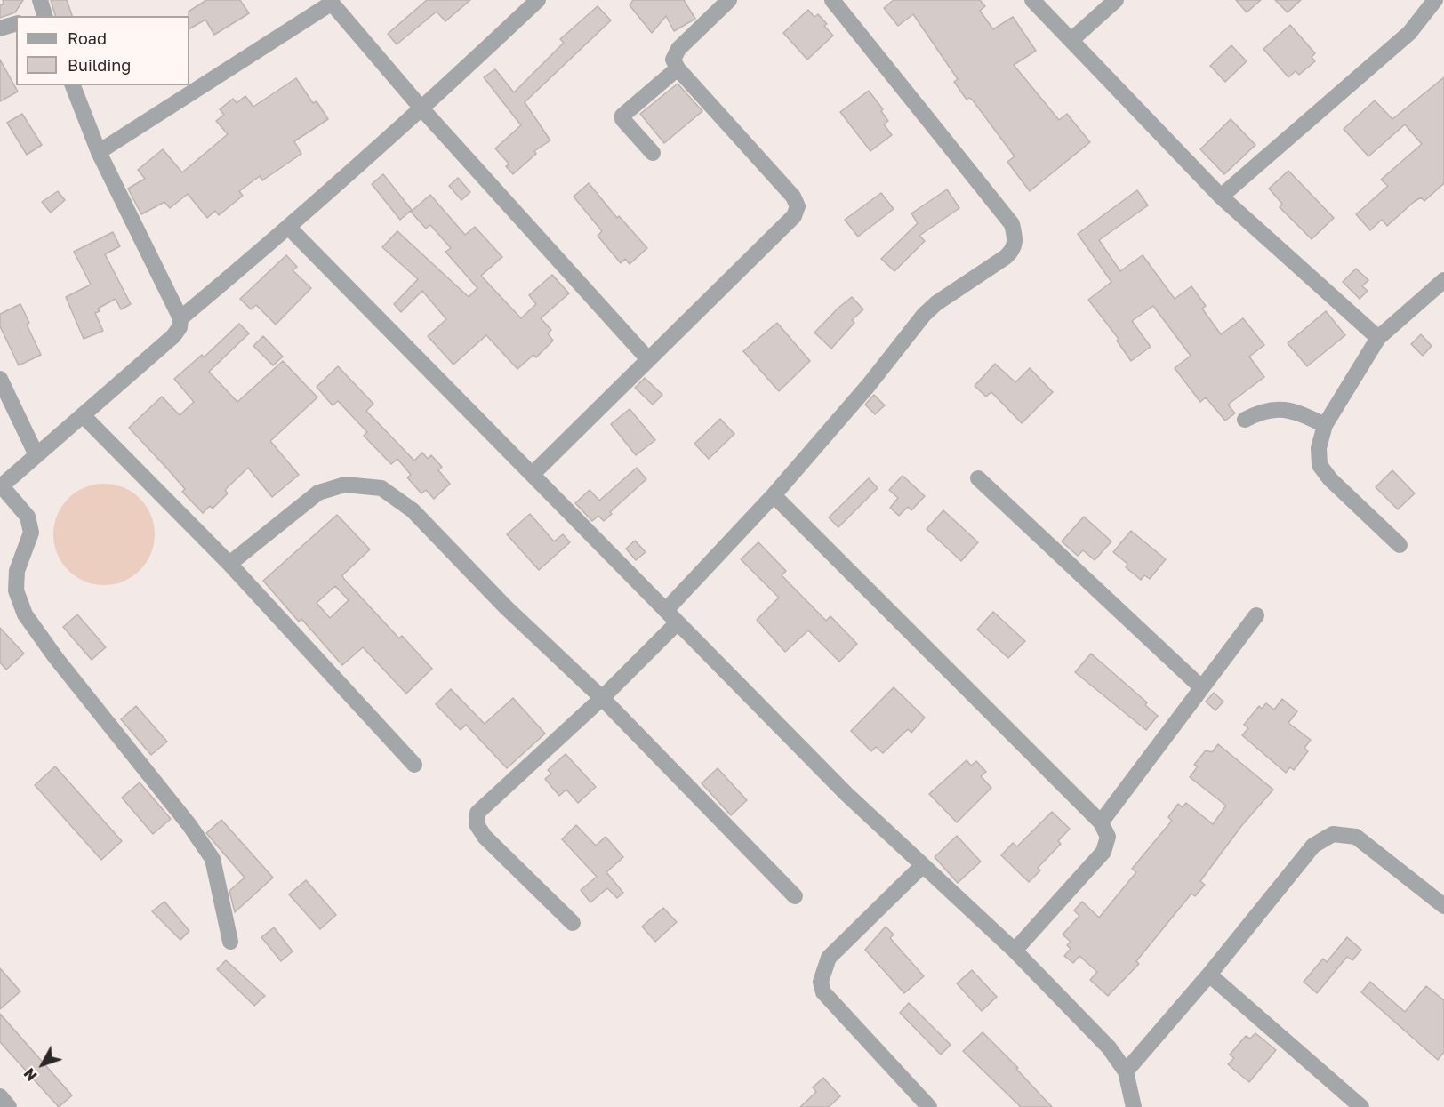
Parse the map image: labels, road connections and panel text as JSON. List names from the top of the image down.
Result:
{
  "legend": ["Road", "Building"],
  "north": "bottom left"
}
